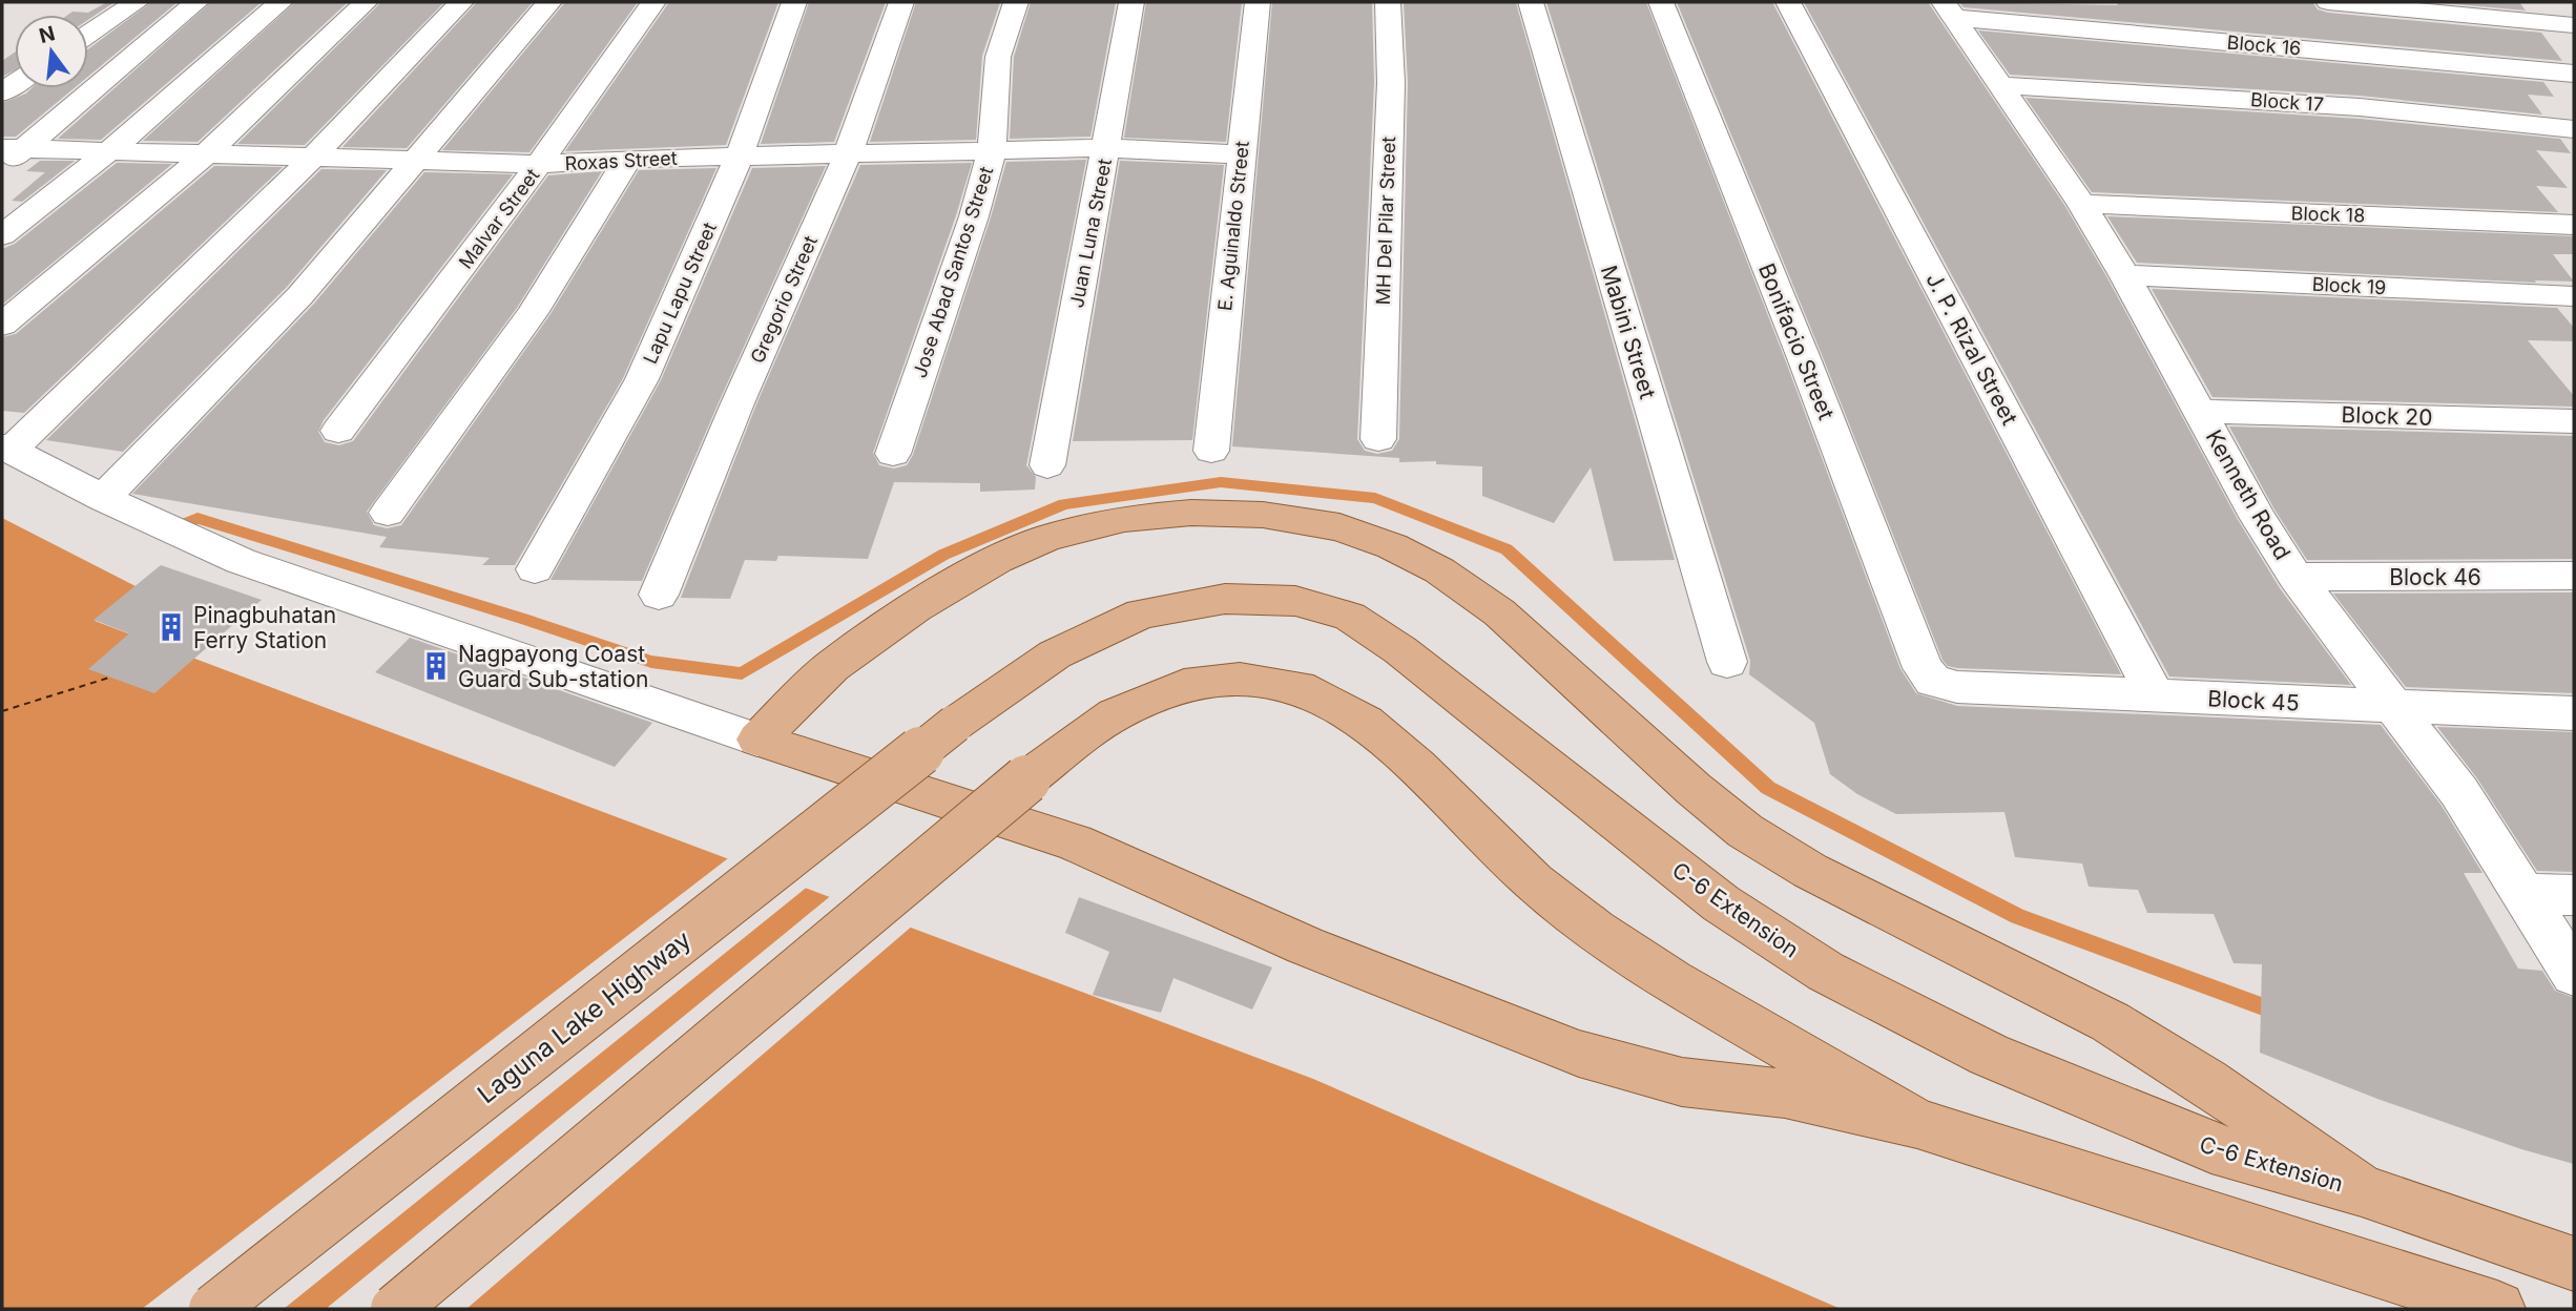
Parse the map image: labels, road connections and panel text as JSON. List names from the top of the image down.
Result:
{
  "streets": {
    "main road": ["C-6 Extension", "Laguna Lake Highway"],
    "street": [
      "Block 16",
      "Block 17",
      "Roxas Street",
      "Block 18",
      "Malvar Street",
      "MH Del Pilar Street",
      "E. Aguinaldo Street",
      "Juan Luna Street",
      "Jose Abad Santos Street",
      "Block 19",
      "Lapu Lapu Street",
      "Gregorio Street",
      "Mabini Street",
      "Bonifacio Street",
      "J. P. Rizal Street",
      "Block 20",
      "Kenneth Road",
      "Block 46",
      "Block 45"
    ]
  },
  "crossings": [
    ["Block 16", "Kenneth Road"],
    ["Block 17", "Kenneth Road"],
    ["Roxas Street", "Malvar Street"],
    ["Roxas Street", "E. Aguinaldo Street"],
    ["Roxas Street", "Juan Luna Street"],
    ["Roxas Street", "Jose Abad Santos Street"],
    ["Roxas Street", "Lapu Lapu Street"],
    ["Roxas Street", "Gregorio Street"],
    ["Block 18", "Kenneth Road"],
    ["Block 19", "Kenneth Road"],
    ["Bonifacio Street", "Block 45"],
    ["J. P. Rizal Street", "Block 45"],
    ["Block 20", "Kenneth Road"],
    ["Kenneth Road", "Block 46"],
    ["Kenneth Road", "Block 45"],
    ["C-6 Extension", "Laguna Lake Highway"]
  ],
  "places": {
    "building": ["Pinagbuhatan Ferry Station", "Nagpayong Coast Guard Sub-station"]
  },
  "north": "top"
}
